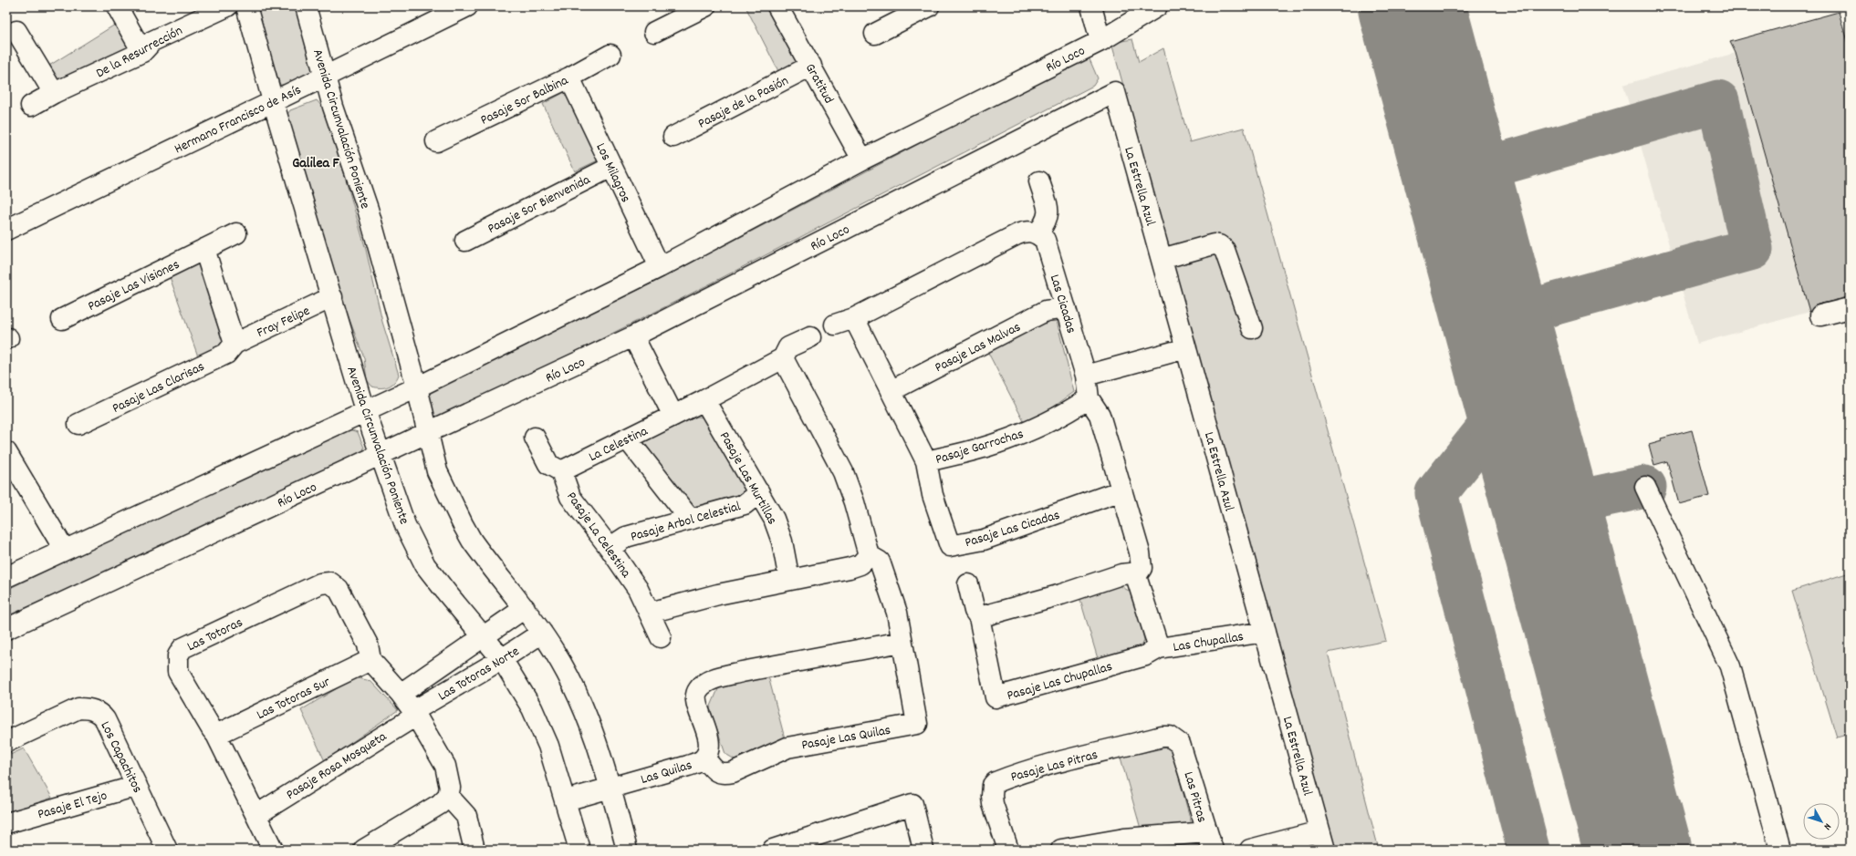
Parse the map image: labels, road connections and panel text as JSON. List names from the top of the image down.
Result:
{
  "streets": {
    "street": [
      "De la Resurrección",
      "Río Loco",
      "Gratitud",
      "Pasaje Sor Balbina",
      "Pasaje de la Pasión",
      "Hermano Francisco de Asís",
      "Avenida Circunvalación Poniente",
      "Los Milagros",
      "La Estrella Azul",
      "Pasaje Sor Bienvenida",
      "Pasaje Las Visiones",
      "Las Cicadas",
      "Fray Felipe",
      "Pasaje Las Malvas",
      "Pasaje Las Clarisas",
      "La Celestina",
      "Pasaje Garrochas",
      "Pasaje Las Murtillas",
      "Pasaje Arbol Celestial",
      "Pasaje Las Cicadas",
      "Pasaje La Celestina",
      "Las Totoras",
      "Las Chupallas",
      "Las Totoras Norte",
      "Pasaje Las Chupallas",
      "Las Totoras Sur",
      "Pasaje Las Quilas",
      "Los Capachitos",
      "Pasaje Rosa Mosqueta",
      "Pasaje Las Pitras",
      "Las Quilas",
      "Las Pitras",
      "Pasaje El Tejo"
    ]
  },
  "crossings": [
    ["Río Loco", "Gratitud"],
    ["Río Loco", "Avenida Circunvalación Poniente"],
    ["Río Loco", "Los Milagros"],
    ["Río Loco", "La Estrella Azul"],
    ["Gratitud", "Pasaje de la Pasión"],
    ["Pasaje Sor Balbina", "Los Milagros"],
    ["Hermano Francisco de Asís", "Avenida Circunvalación Poniente"],
    ["Avenida Circunvalación Poniente", "Fray Felipe"],
    ["Avenida Circunvalación Poniente", "Las Totoras Norte"],
    ["Avenida Circunvalación Poniente", "Las Quilas"],
    ["Los Milagros", "Pasaje Sor Bienvenida"],
    ["La Estrella Azul", "Las Chupallas"],
    ["Las Cicadas", "Pasaje Las Malvas"],
    ["Las Cicadas", "Pasaje Garrochas"],
    ["Fray Felipe", "Pasaje Las Clarisas"],
    ["Pasaje Las Malvas", "Pasaje Las Cicadas"],
    ["La Celestina", "Pasaje Las Murtillas"],
    ["La Celestina", "Pasaje La Celestina"],
    ["Pasaje Garrochas", "Pasaje Las Cicadas"],
    ["Pasaje Las Murtillas", "Pasaje Arbol Celestial"],
    ["Pasaje Arbol Celestial", "Pasaje La Celestina"],
    ["Las Totoras", "Las Totoras Norte"],
    ["Las Totoras", "Las Totoras Sur"],
    ["Las Totoras", "Pasaje Rosa Mosqueta"],
    ["Las Chupallas", "Pasaje Las Chupallas"],
    ["Las Totoras Norte", "Pasaje Rosa Mosqueta"],
    ["Pasaje Las Quilas", "Las Quilas"],
    ["Los Capachitos", "Pasaje El Tejo"],
    ["Pasaje Las Pitras", "Las Pitras"]
  ],
  "districts": ["Galilea F"],
  "north": "bottom right"
}
